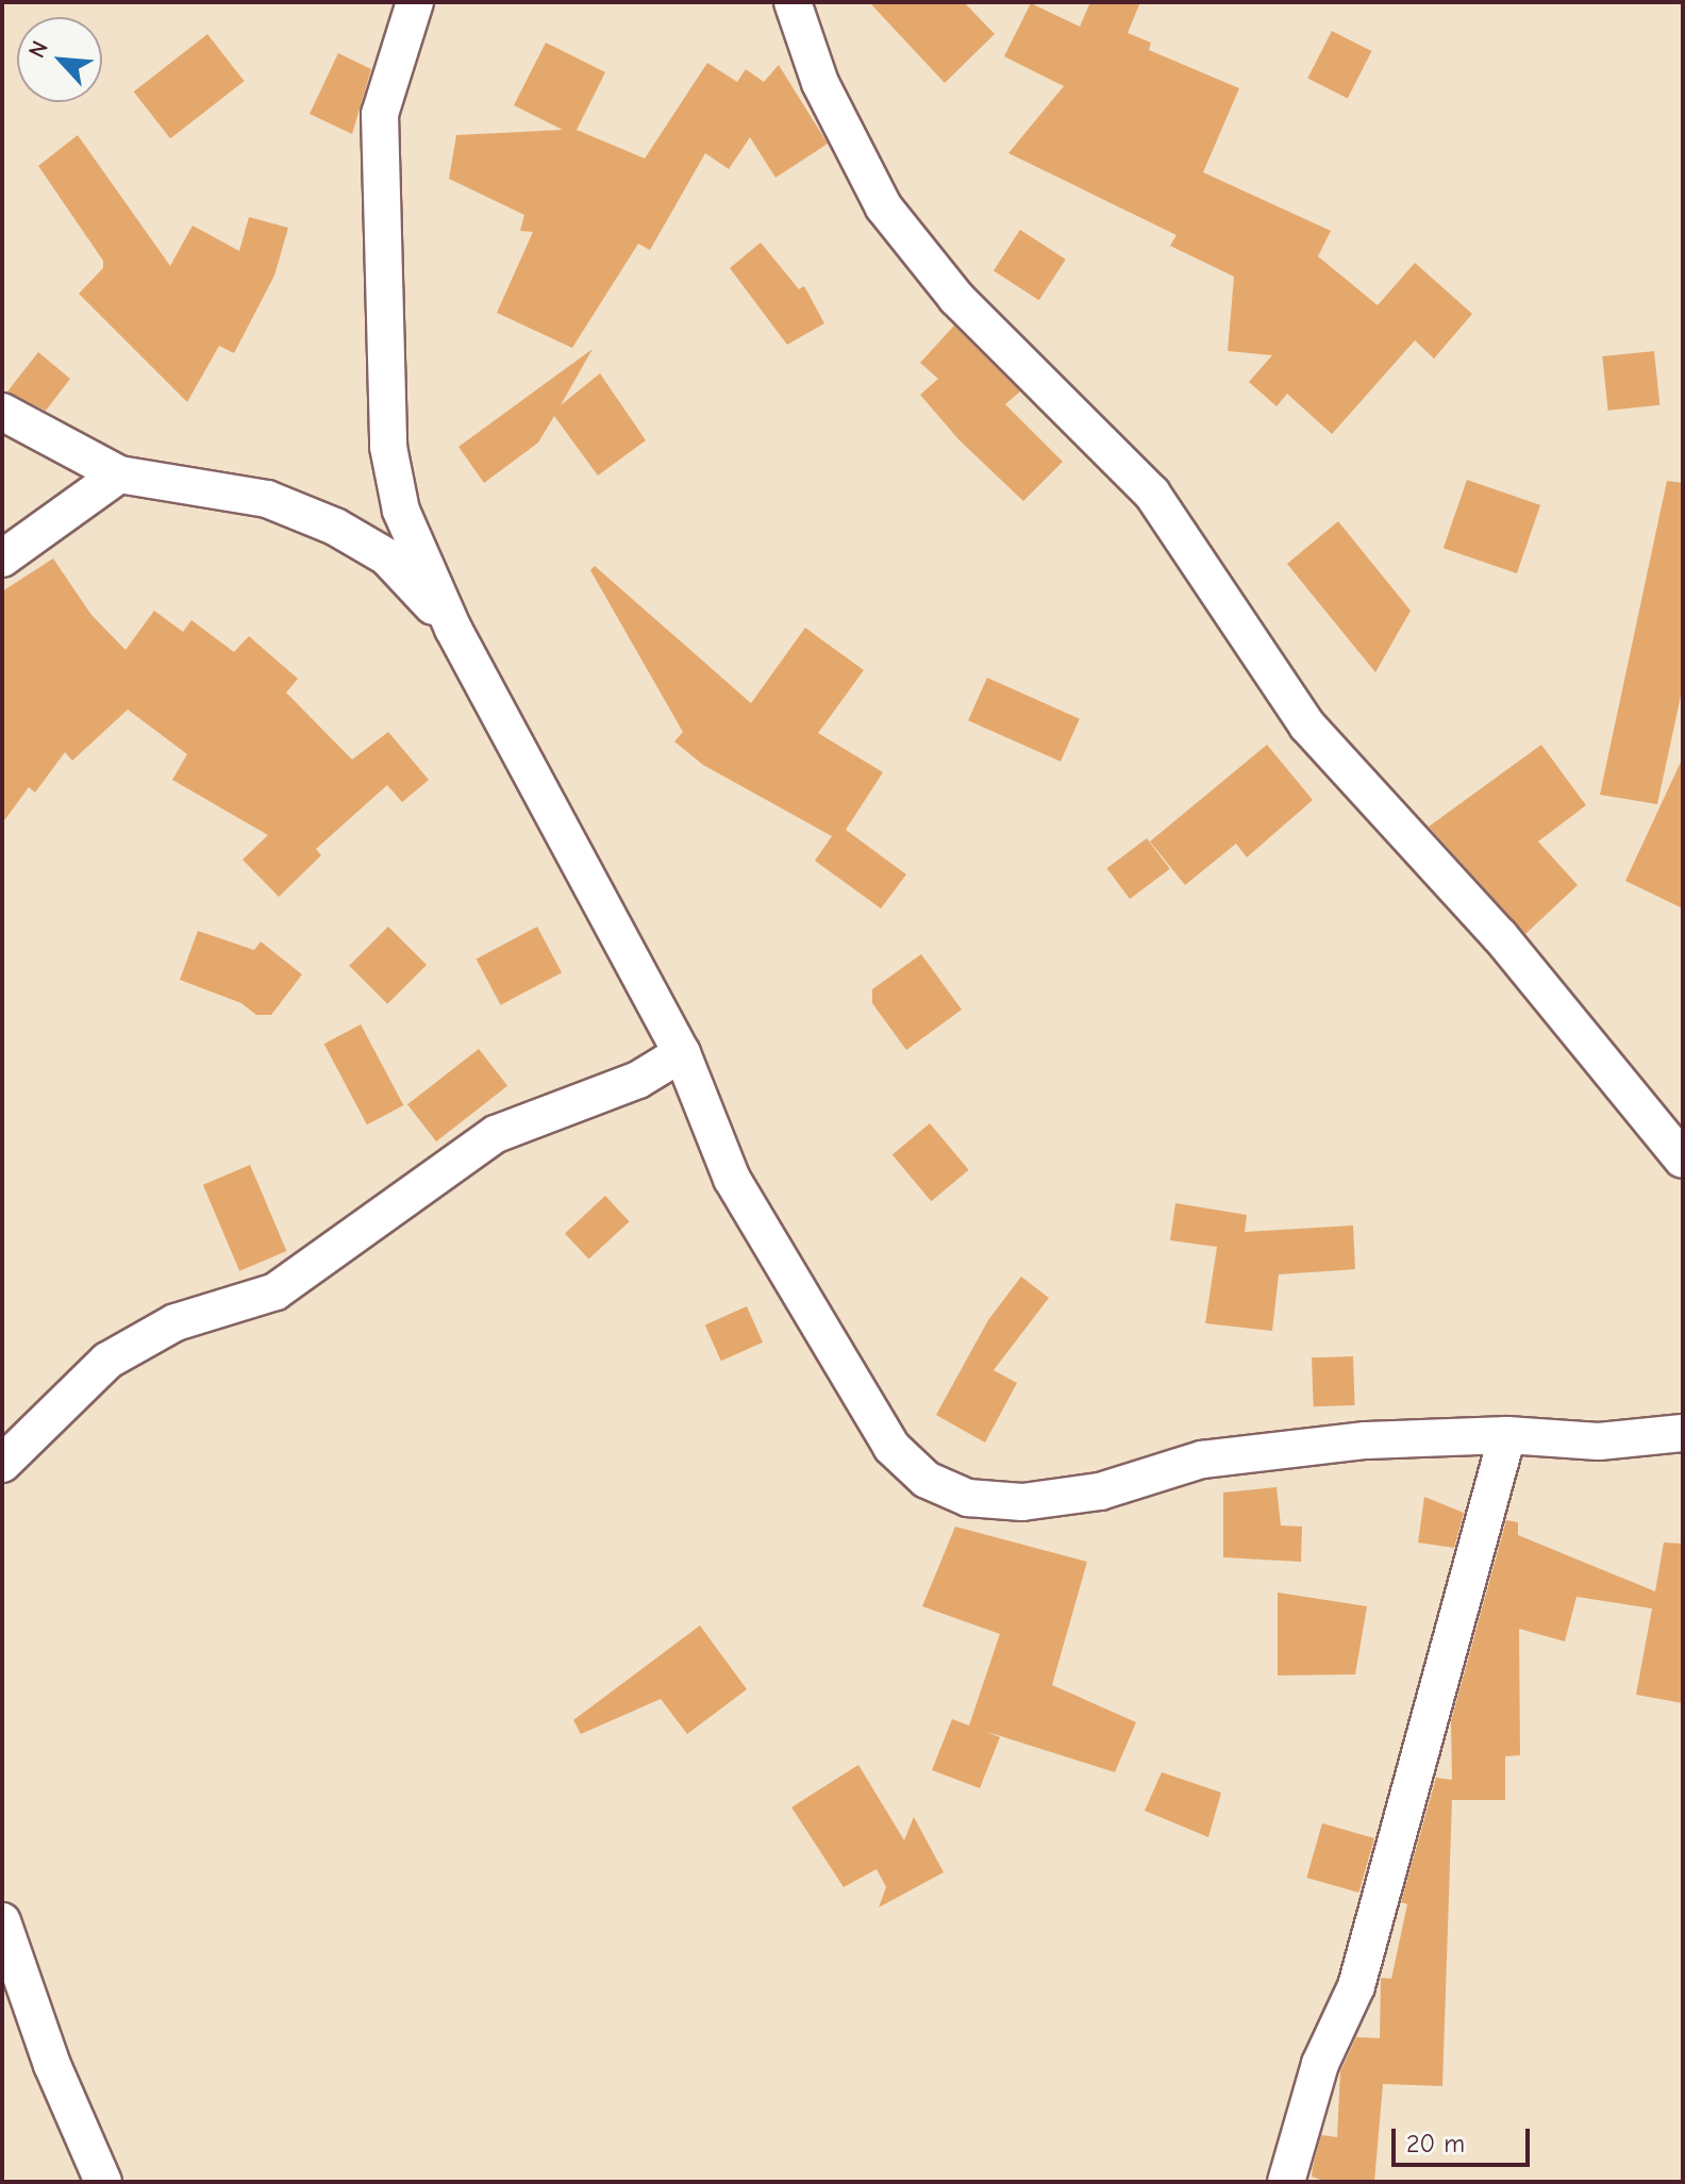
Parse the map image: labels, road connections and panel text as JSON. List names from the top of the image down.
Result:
{
  "scale_bar": "20 m",
  "north": "top left"
}
